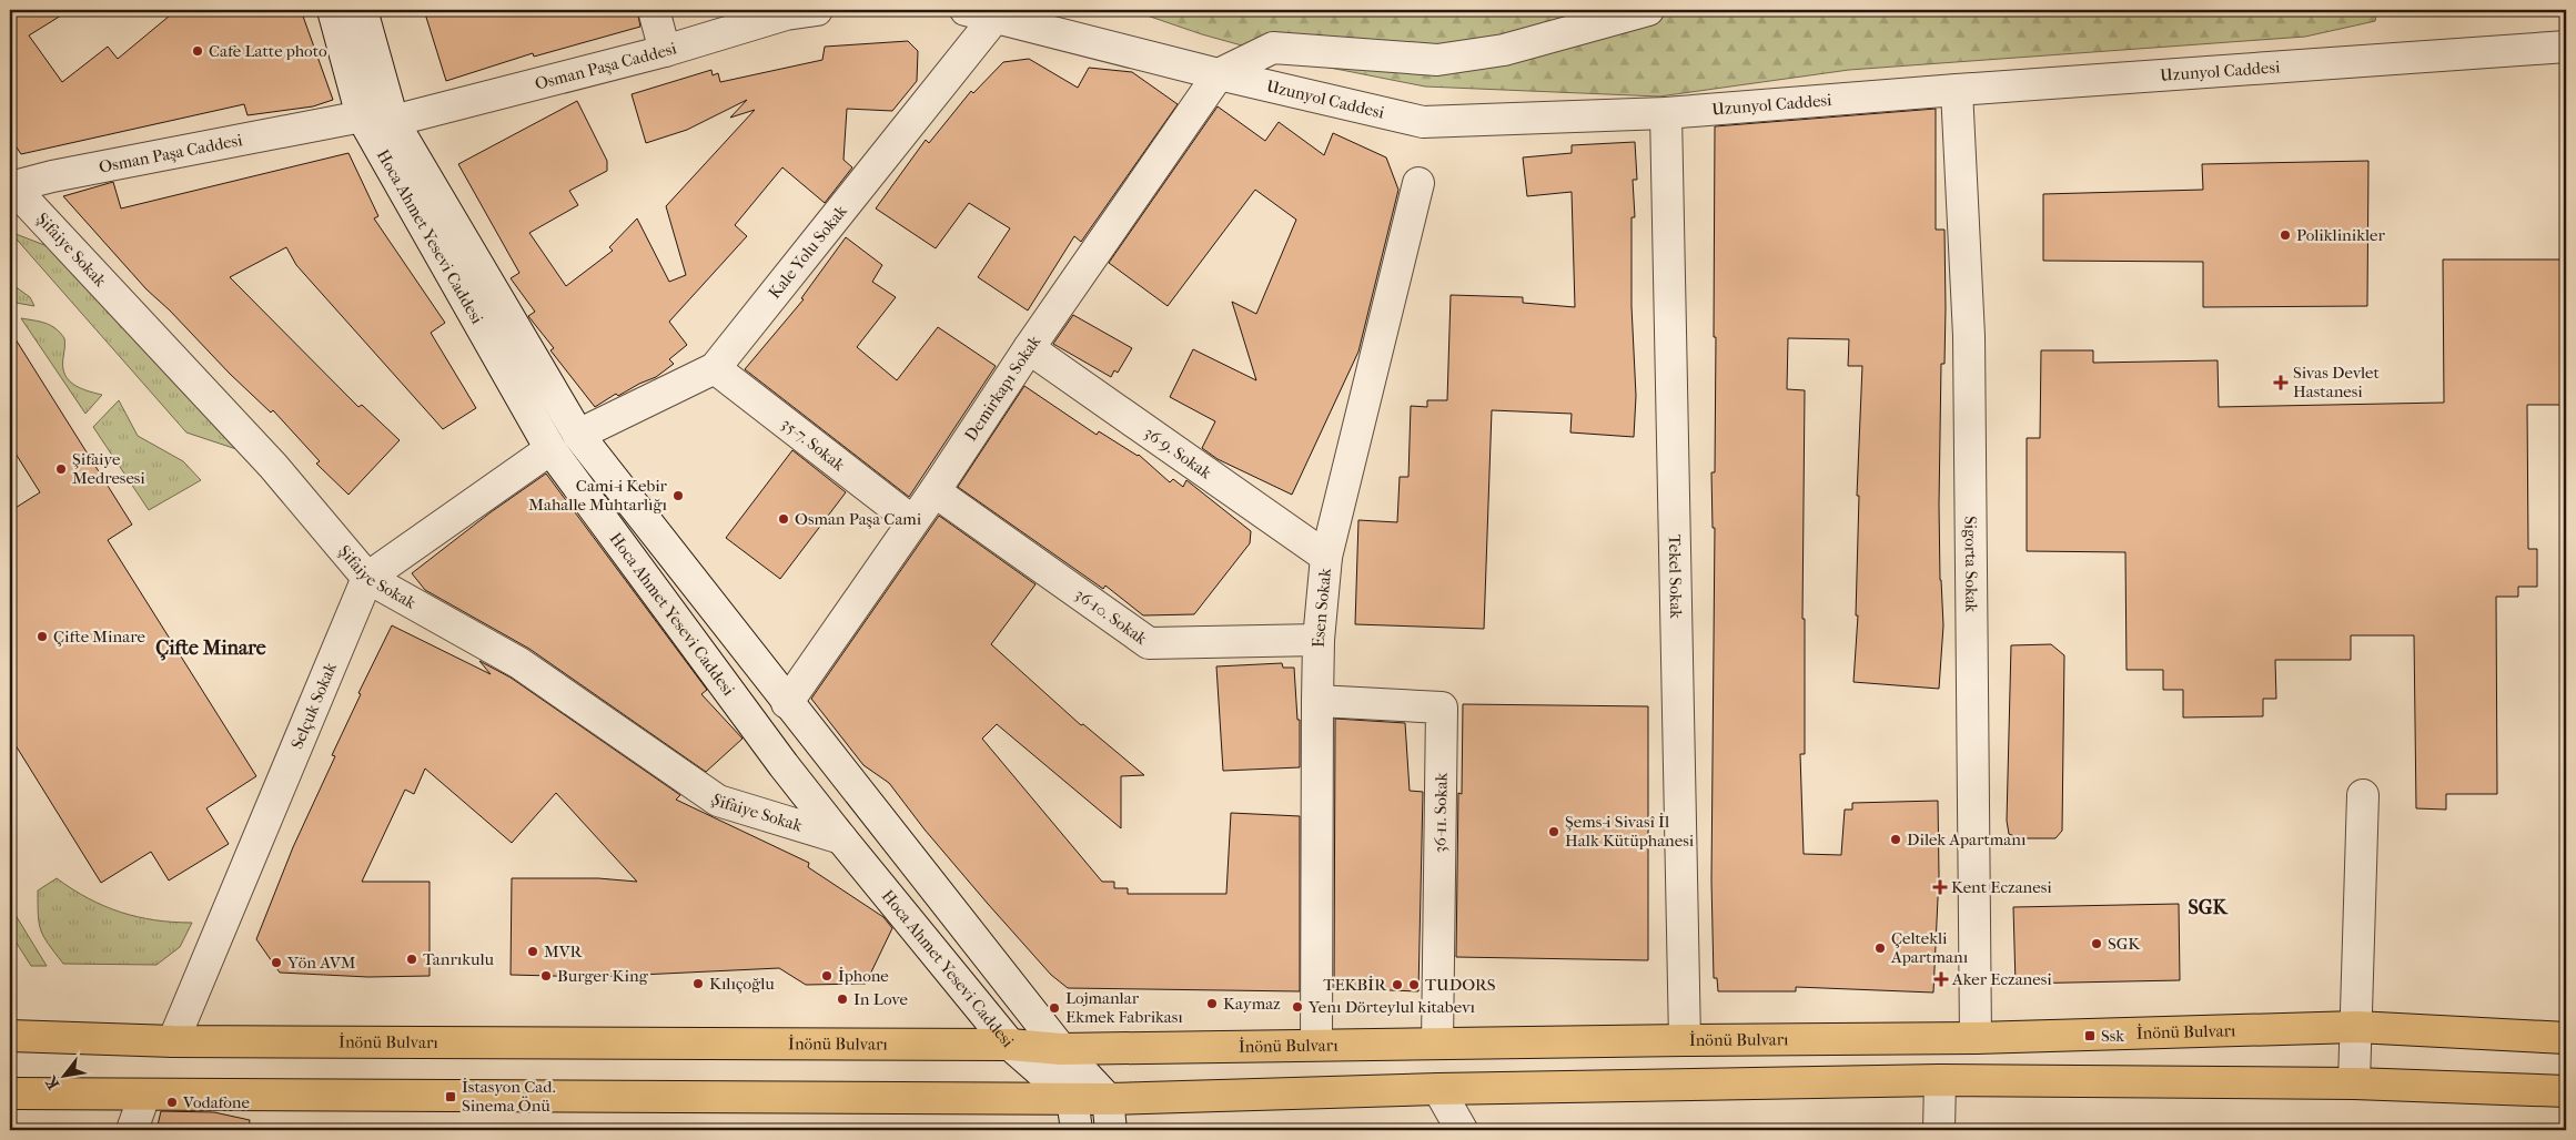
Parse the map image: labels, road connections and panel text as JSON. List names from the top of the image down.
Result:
{
  "streets": {
    "main road": ["İnönü Bulvarı"],
    "street": [
      "Osman Paşa Caddesi",
      "Uzunyol Caddesi",
      "Hoca Ahmet Yesevi Caddesi",
      "Şifaiye Sokak",
      "Kale Yolu Sokak",
      "Demirkapı Sokak",
      "35-7. Sokak",
      "36-9. Sokak",
      "Sigorta Sokak",
      "Tekel Sokak",
      "Esen Sokak",
      "36-10. Sokak",
      "Selçuk Sokak",
      "36-11. Sokak"
    ]
  },
  "crossings": [
    ["Osman Paşa Caddesi", "Hoca Ahmet Yesevi Caddesi"],
    ["Osman Paşa Caddesi", "Şifaiye Sokak"],
    ["Uzunyol Caddesi", "Kale Yolu Sokak"],
    ["Uzunyol Caddesi", "Demirkapı Sokak"],
    ["Uzunyol Caddesi", "Sigorta Sokak"],
    ["Uzunyol Caddesi", "Tekel Sokak"],
    ["Hoca Ahmet Yesevi Caddesi", "Şifaiye Sokak"],
    ["Hoca Ahmet Yesevi Caddesi", "Kale Yolu Sokak"],
    ["Hoca Ahmet Yesevi Caddesi", "Demirkapı Sokak"],
    ["Hoca Ahmet Yesevi Caddesi", "İnönü Bulvarı"],
    ["Şifaiye Sokak", "Selçuk Sokak"],
    ["Kale Yolu Sokak", "35-7. Sokak"],
    ["Demirkapı Sokak", "35-7. Sokak"],
    ["Demirkapı Sokak", "36-9. Sokak"],
    ["Demirkapı Sokak", "36-10. Sokak"],
    ["36-9. Sokak", "Esen Sokak"],
    ["Sigorta Sokak", "İnönü Bulvarı"],
    ["Tekel Sokak", "İnönü Bulvarı"],
    ["Esen Sokak", "36-10. Sokak"],
    ["Esen Sokak", "36-11. Sokak"],
    ["Esen Sokak", "İnönü Bulvarı"],
    ["Selçuk Sokak", "İnönü Bulvarı"],
    ["36-11. Sokak", "İnönü Bulvarı"]
  ],
  "districts": ["Çifte Minare", "SGK"],
  "places": {
    "other": [
      "Cafe Latte photo",
      "Poliklinikler",
      "Şifaiye Medresesi",
      "Cami-i Kebir Mahalle Muhtarlığı",
      "Osman Paşa Cami",
      "Çifte Minare",
      "Şems-i Sivasî İl Halk Kütüphanesi",
      "Dilek Apartmanı",
      "SGK",
      "Çeltekli Apartmanı",
      "MVR",
      "Tanrıkulu",
      "Yön AVM",
      "Burger King",
      "İphone",
      "Kılıçoğlu",
      "TEKBİR",
      "TUDORS",
      "In Love",
      "Kaymaz",
      "Yenı Dörteylul kitabevı",
      "Lojmanlar Ekmek Fabrikası",
      "Vodafone"
    ],
    "health": ["Sivas Devlet Hastanesi", "Kent Eczanesi", "Aker Eczanesi"],
    "transit": ["Ssk", "İstasyon Cad. Sinema Önü"]
  },
  "north": "bottom left"
}
